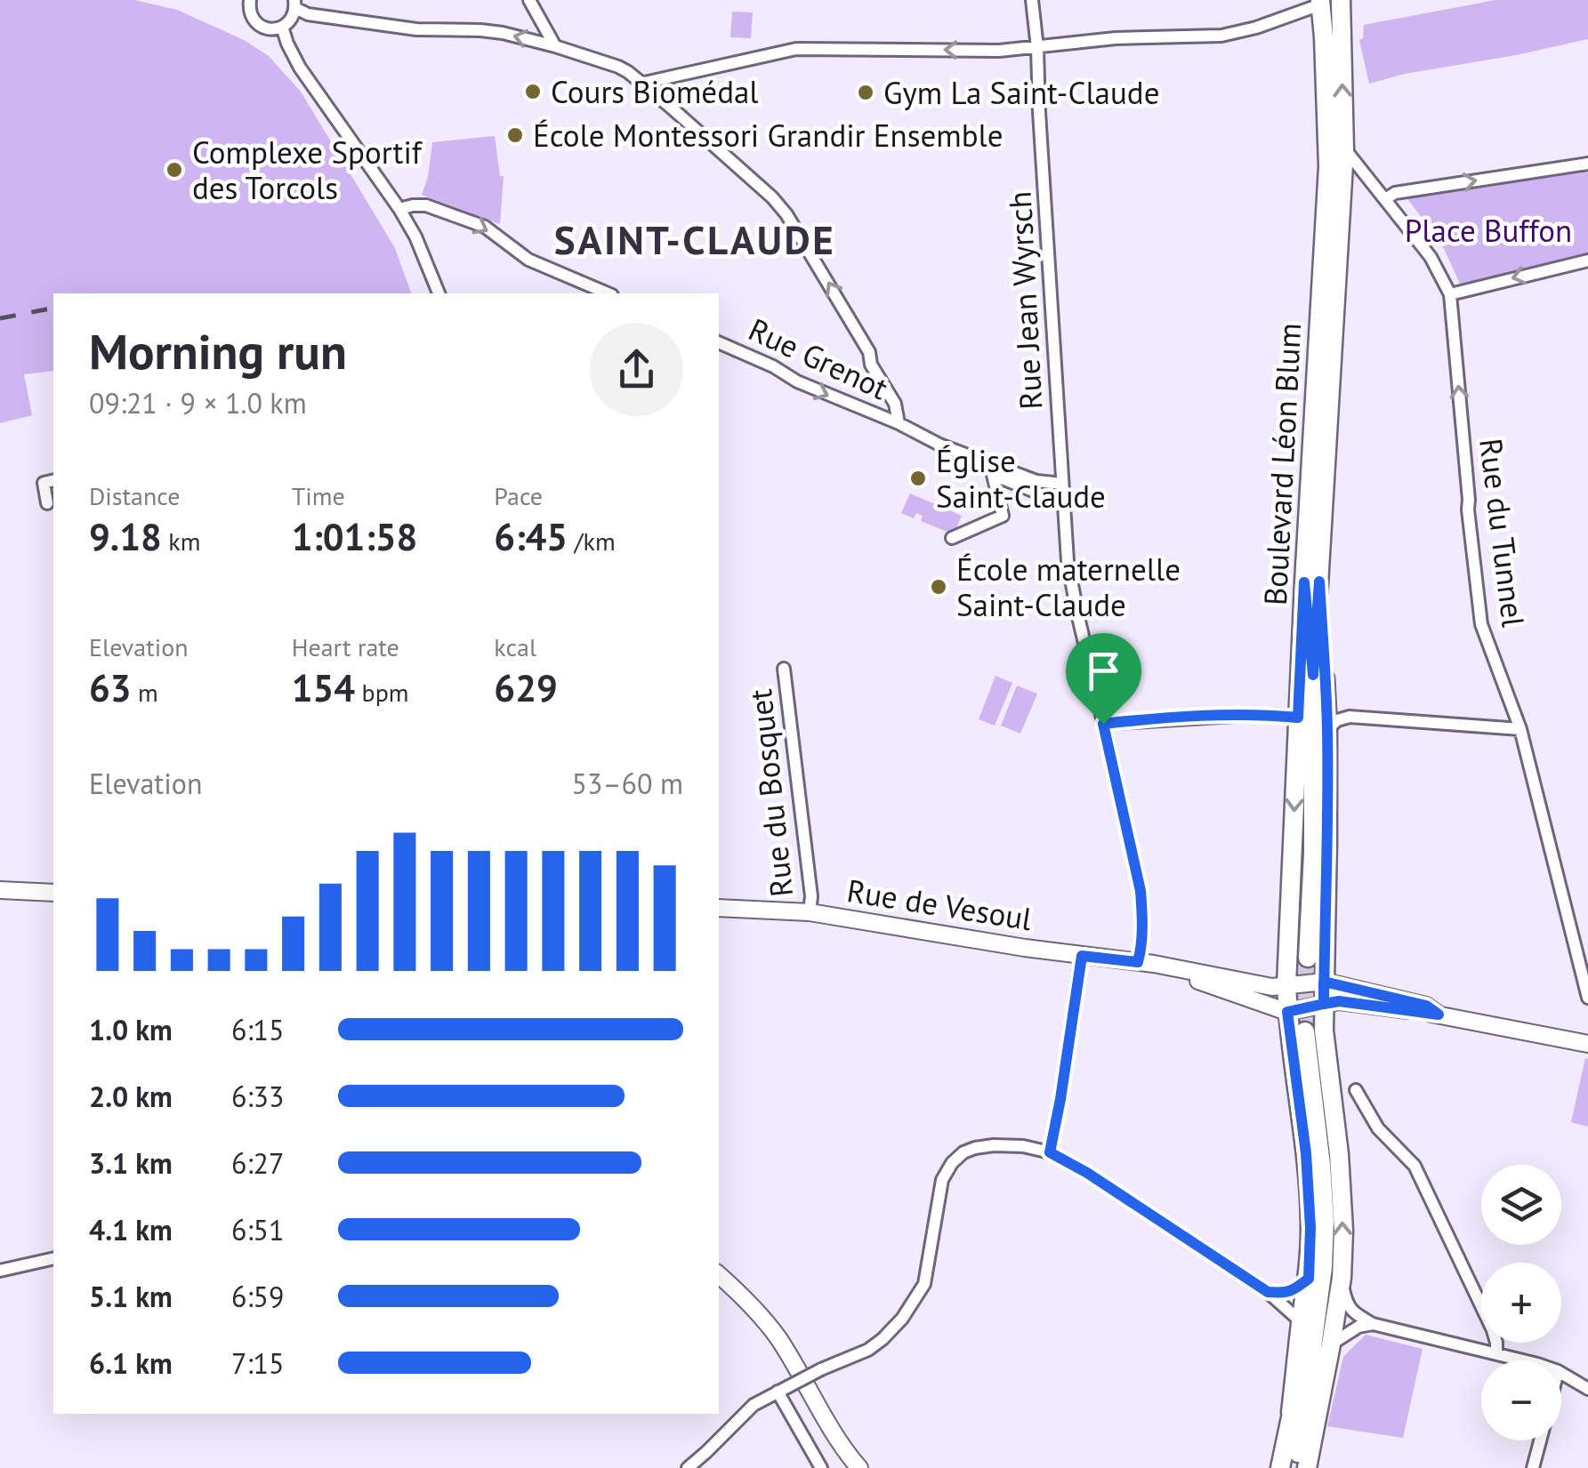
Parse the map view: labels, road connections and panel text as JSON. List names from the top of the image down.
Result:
{
  "streets": {
    "main road": ["Boulevard Léon Blum", "Rue de Vesoul"],
    "street": [
      "Rue Jean Wyrsch",
      "Rue Grenot",
      "Rue du Tunnel",
      "Rue du Bosquet"
    ]
  },
  "crossings": [
    ["Rue Jean Wyrsch", "Rue Grenot"],
    ["Rue Jean Wyrsch", "Rue de Vesoul"],
    ["Boulevard Léon Blum", "Rue du Tunnel"],
    ["Boulevard Léon Blum", "Rue de Vesoul"],
    ["Rue du Bosquet", "Rue de Vesoul"]
  ],
  "one_way": ["Rue Grenot", "Rue du Tunnel"],
  "districts": ["SAINT-CLAUDE"],
  "parks": ["Place Buffon"],
  "places": [
    "Cours Biomédal",
    "Gym La Saint-Claude",
    "École Montessori Grandir Ensemble",
    "Complexe Sportif des Torcols",
    "Église Saint-Claude",
    "École maternelle Saint-Claude"
  ],
  "page": {
    "heading": ["Morning run", "09:21 · 9 × 1.0 km"],
    "stats": [
      ["Distance", "9.18 km"],
      ["Time", "1:01:58"],
      ["Pace", "6:45 /km"],
      ["Elevation", "63 m"],
      ["Heart rate", "154 bpm"],
      ["kcal", "629"]
    ],
    "chart": ["Elevation", "53–60 m"],
    "list": [
      {
        "name": "1.0 km",
        "note": "6:15"
      },
      {
        "name": "2.0 km",
        "note": "6:33"
      },
      {
        "name": "3.1 km",
        "note": "6:27"
      },
      {
        "name": "4.1 km",
        "note": "6:51"
      },
      {
        "name": "5.1 km",
        "note": "6:59"
      },
      {
        "name": "6.1 km",
        "note": "7:15"
      }
    ],
    "map_buttons": ["+", "−"]
  }
}
